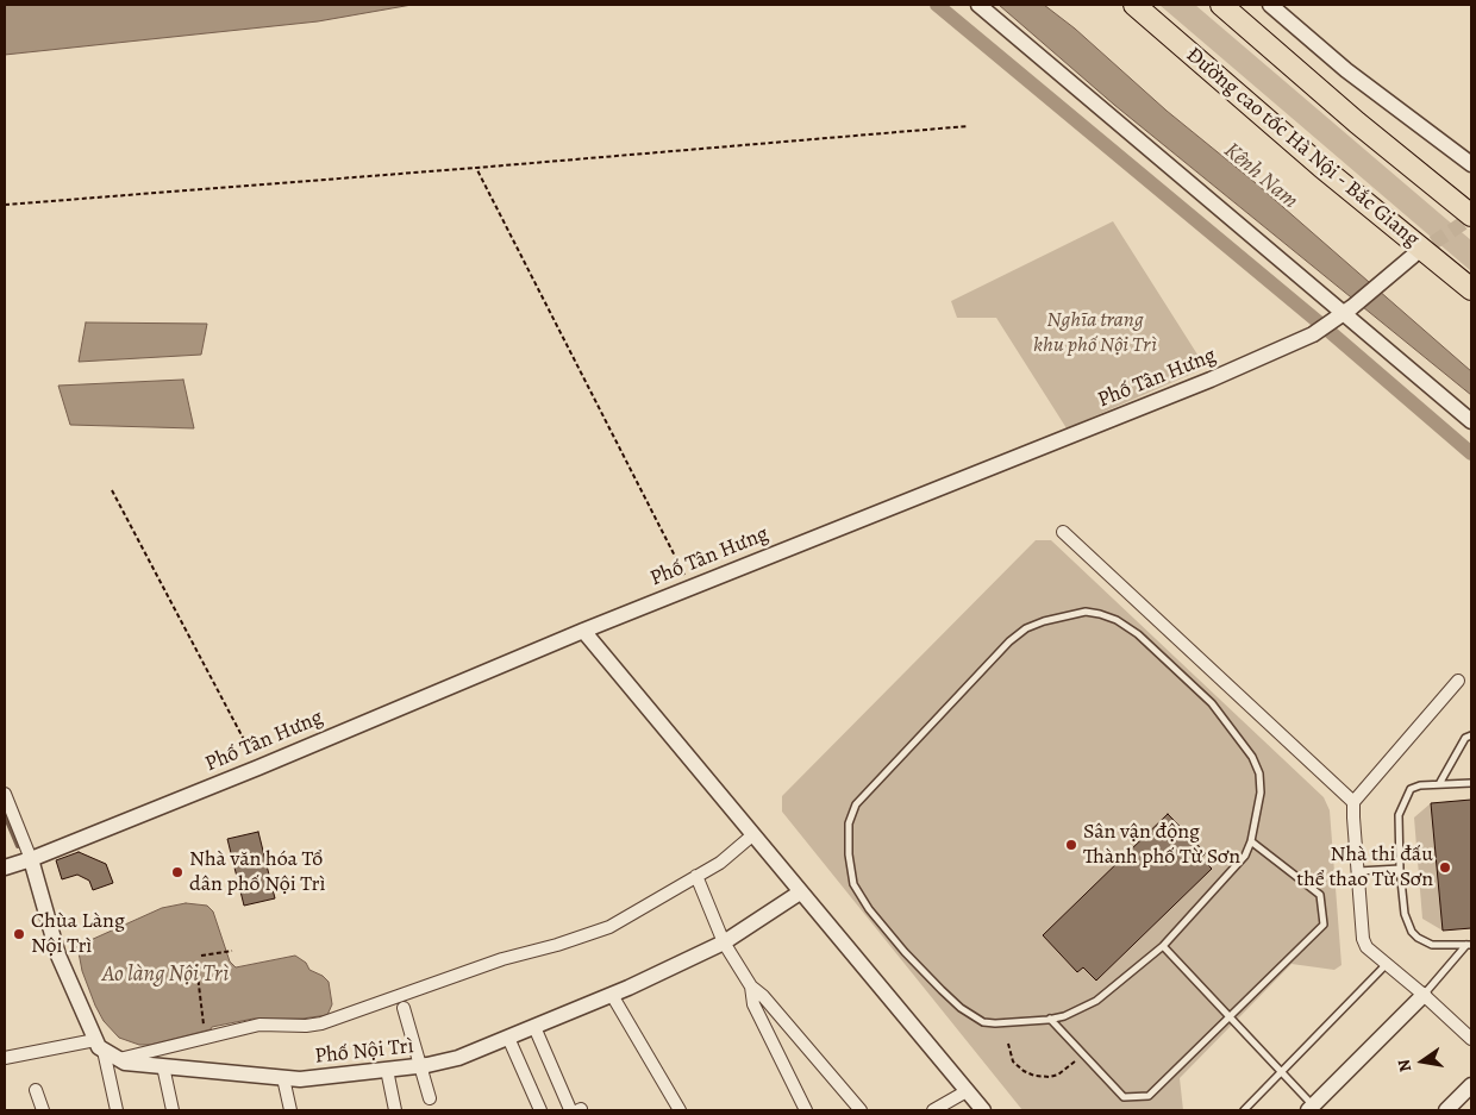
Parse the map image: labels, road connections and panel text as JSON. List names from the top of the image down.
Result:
{
  "streets": {
    "highway": ["Đường cao tốc Hà Nội - Bắc Giang"],
    "street": ["Phố Tân Hưng", "Phố Nội Trì"]
  },
  "water": ["Kênh Nam", "Ao làng Nội Trì"],
  "parks": ["Nghĩa trang khu phố Nội Trì"],
  "places": [
    "Sân vận động Thành phố Từ Sơn",
    "Nhà thi đấu thể thao Từ Sơn",
    "Nhà văn hóa Tổ dân phố Nội Trì",
    "Chùa Làng Nội Trì"
  ],
  "north": "left"
}
